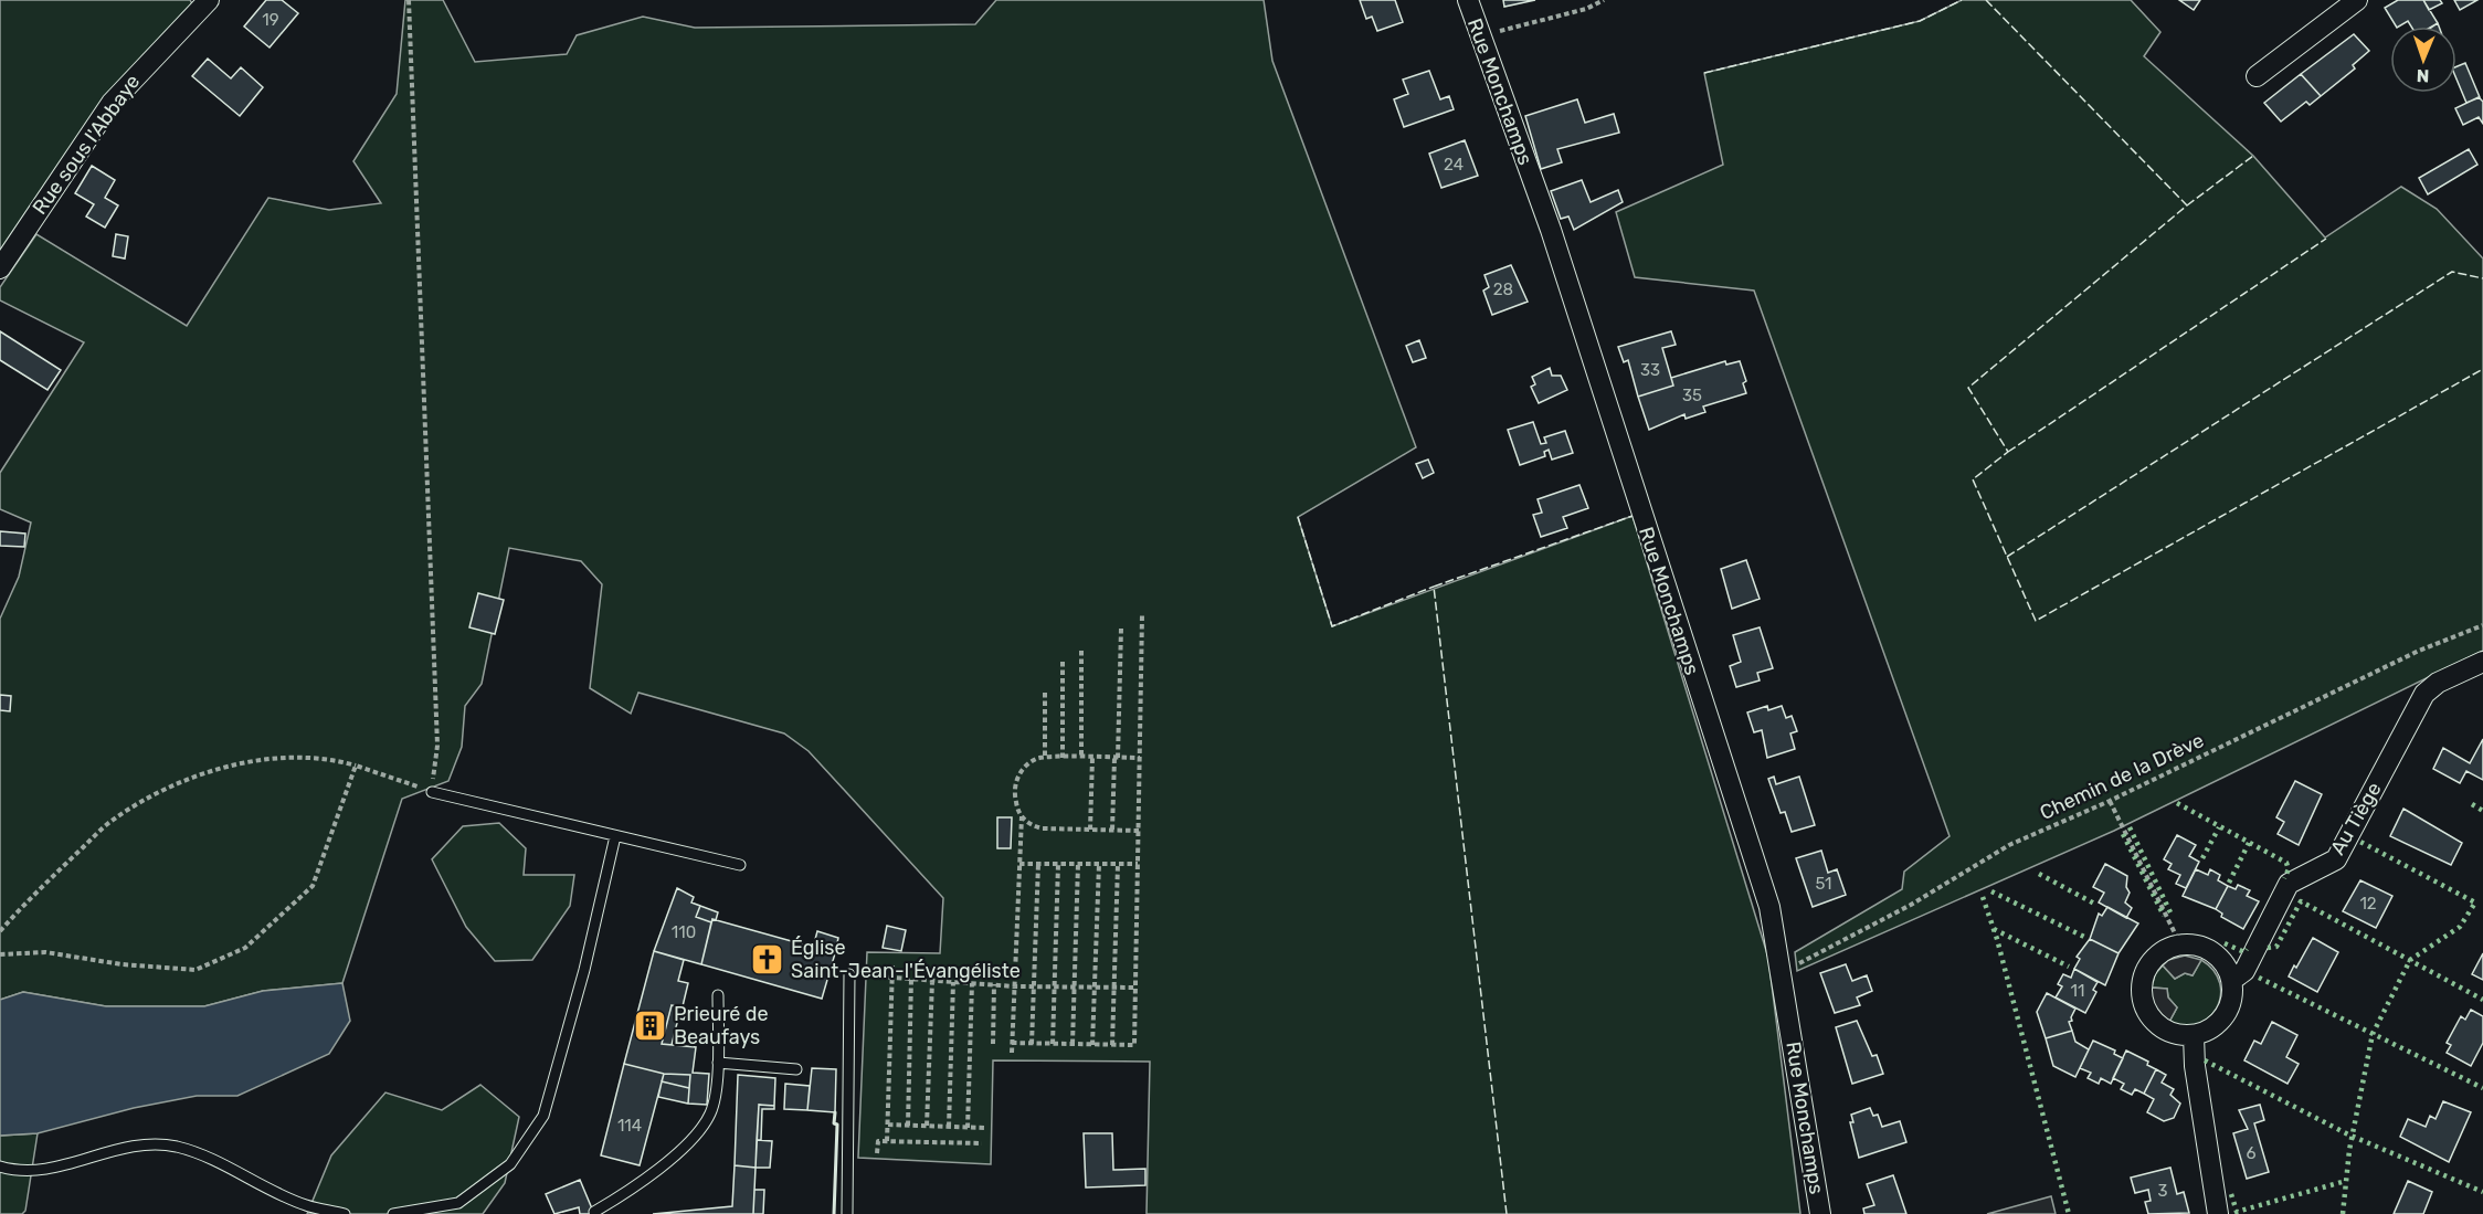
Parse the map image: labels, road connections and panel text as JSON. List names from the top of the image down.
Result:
{
  "streets": {
    "street": ["Rue Monchamps", "Rue sous l'Abbaye", "Au Tiège"],
    "path": ["Chemin de la Drève"]
  },
  "crossings": [
    ["Rue Monchamps", "Chemin de la Drève"]
  ],
  "places": {
    "church": ["Église Saint-Jean-l'Évangéliste"],
    "building": ["Prieuré de Beaufays"]
  },
  "house_numbers": [
    "19",
    "24",
    "28",
    "33",
    "35",
    "51",
    "12",
    "110",
    "11",
    "114",
    "6",
    "3"
  ],
  "north": "bottom"
}
